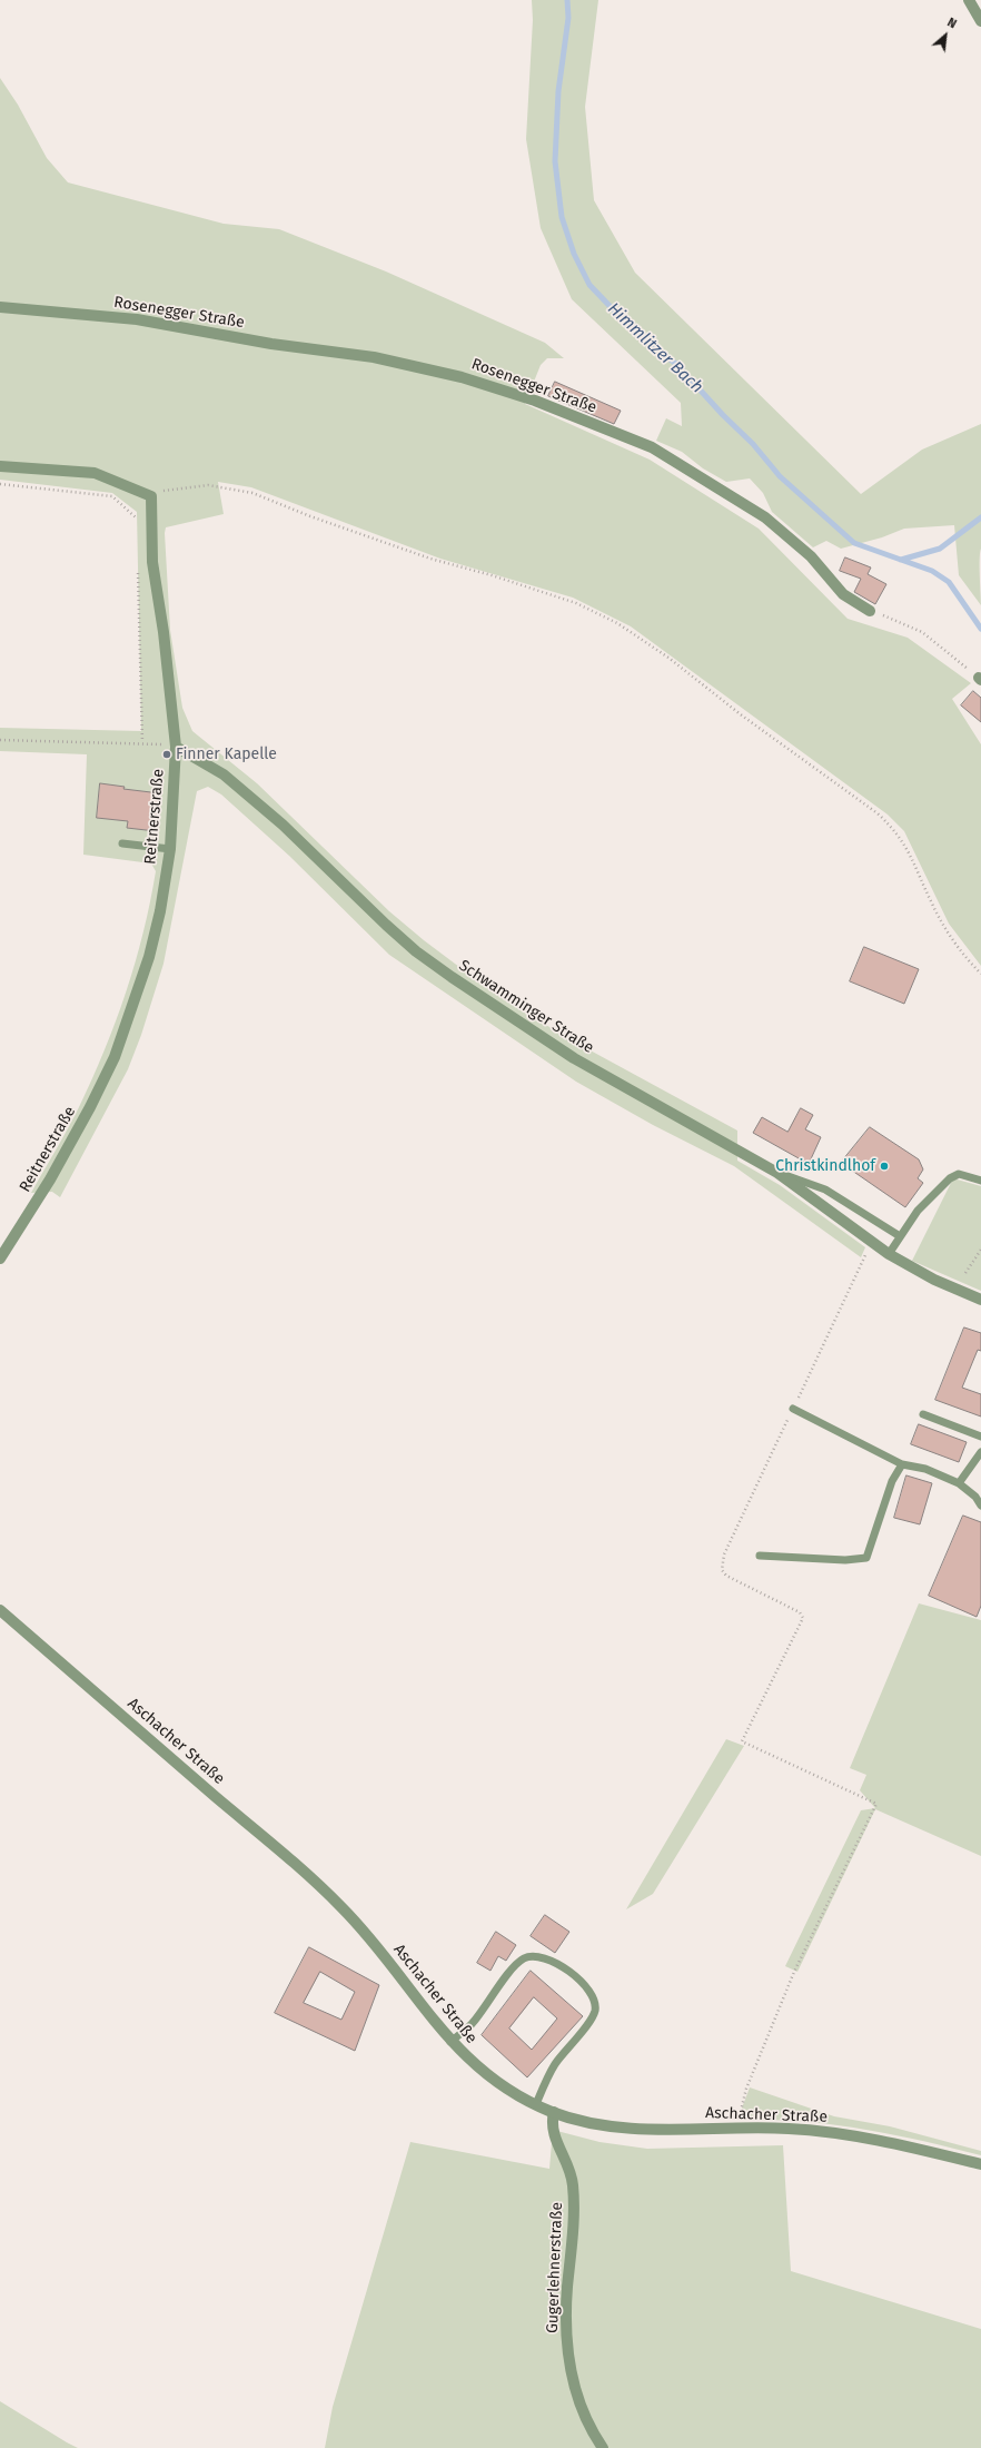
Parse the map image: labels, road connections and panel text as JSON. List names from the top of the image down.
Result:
{
  "streets": {
    "street": [
      "Rosenegger Straße",
      "Reitnerstraße",
      "Schwamminger Straße",
      "Aschacher Straße",
      "Gugerlehnerstraße"
    ]
  },
  "crossings": [
    ["Reitnerstraße", "Schwamminger Straße"],
    ["Aschacher Straße", "Gugerlehnerstraße"]
  ],
  "water": ["Himmlitzer Bach"],
  "places": ["Finner Kapelle", "Christkindlhof"],
  "north": "top right"
}
